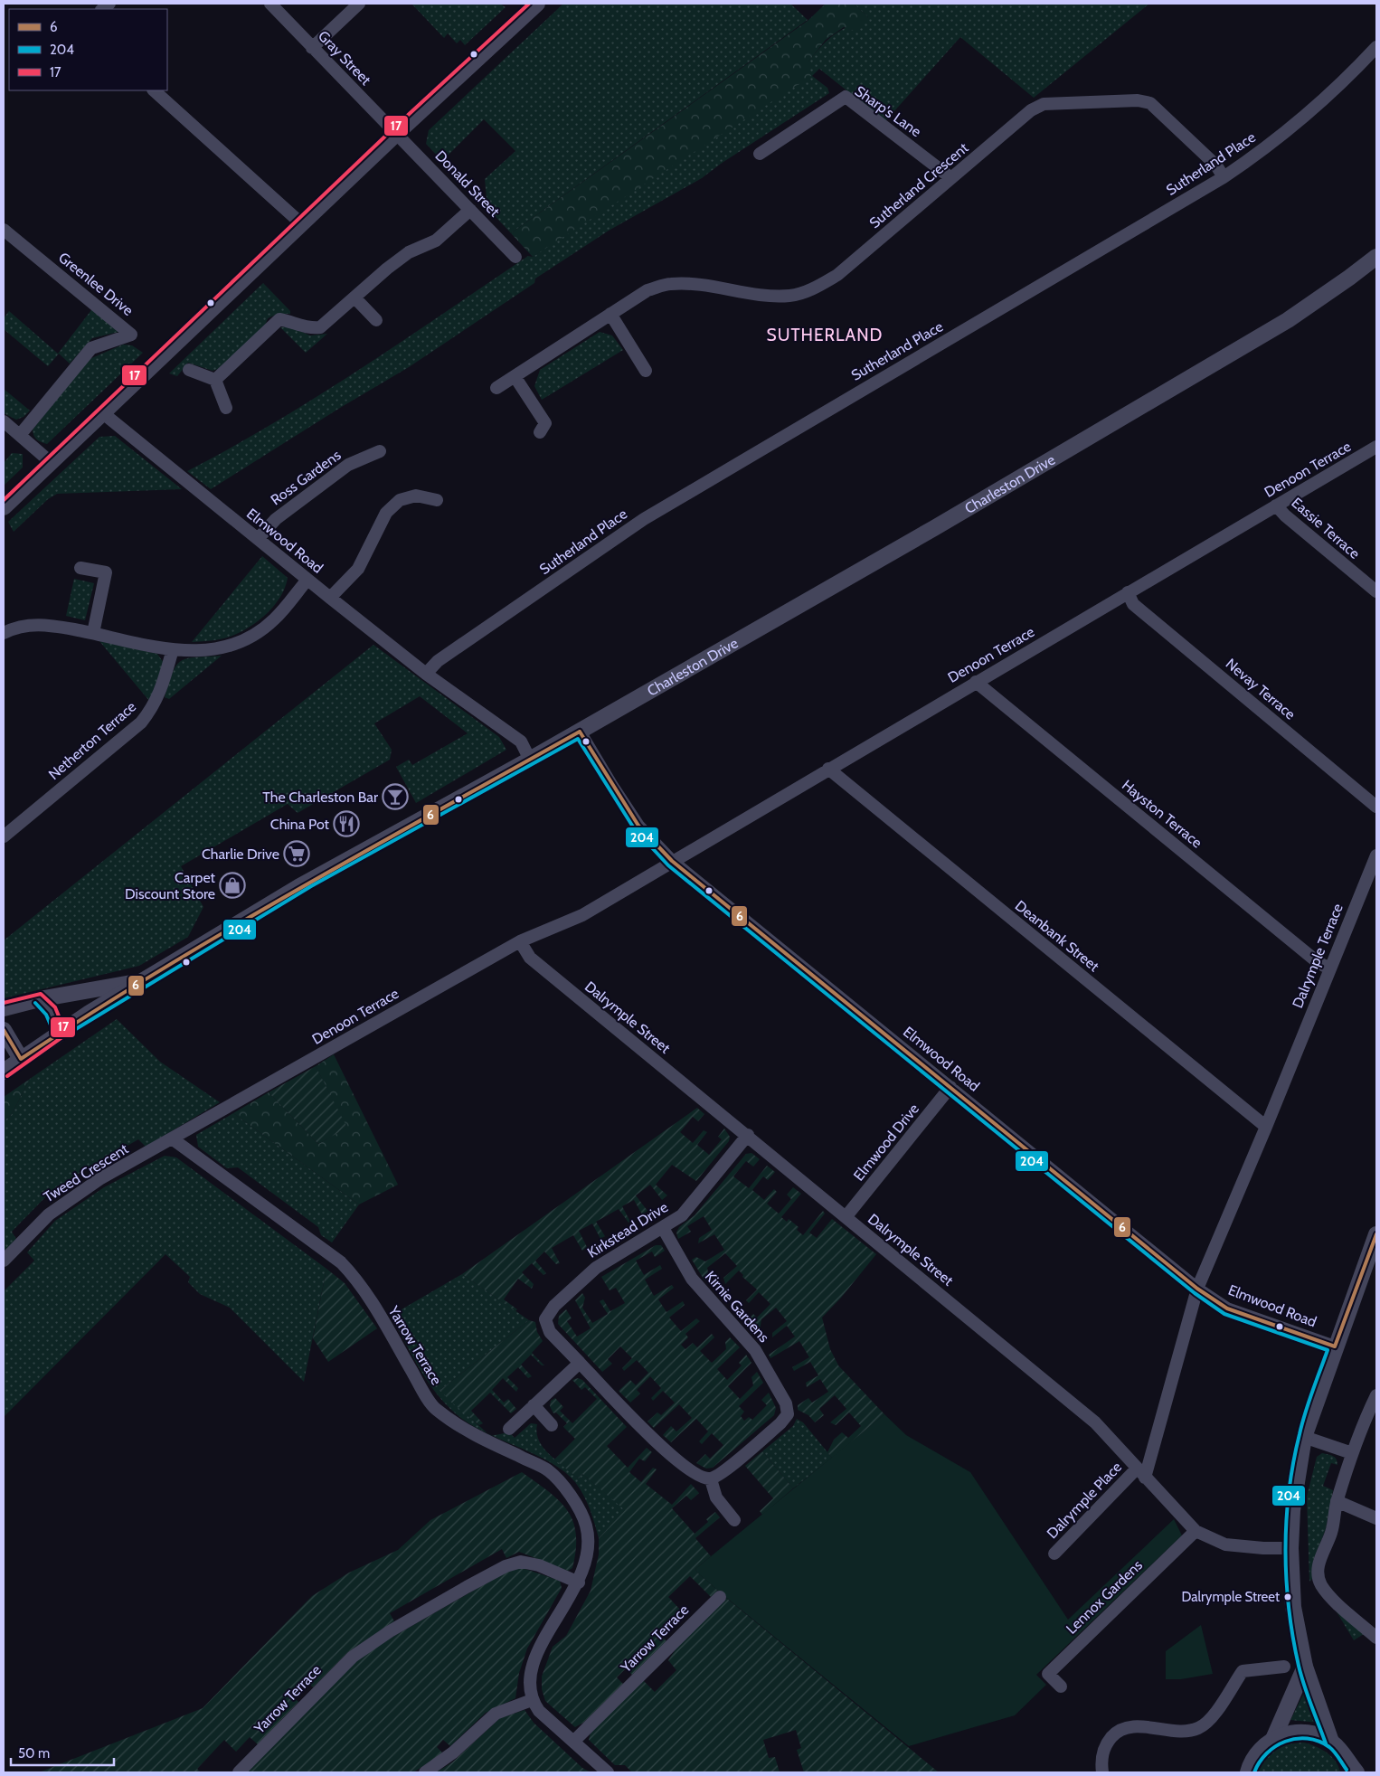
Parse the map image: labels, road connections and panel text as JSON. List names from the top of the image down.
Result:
{
  "streets": {
    "street": [
      "Gray Street",
      "Sharp's Lane",
      "Sutherland Place",
      "Donald Street",
      "Sutherland Crescent",
      "Greenlee Drive",
      "Denoon Terrace",
      "Ross Gardens",
      "Charleston Drive",
      "Eassie Terrace",
      "Elmwood Road",
      "Nevay Terrace",
      "Netherton Terrace",
      "Hayston Terrace",
      "Deanbank Street",
      "Dalrymple Terrace",
      "Dalrymple Street",
      "Elmwood Drive",
      "Tweed Crescent",
      "Kirkstead Drive",
      "Kirnie Gardens",
      "Yarrow Terrace",
      "Dalrymple Place",
      "Lennox Gardens"
    ]
  },
  "crossings": [
    ["Gray Street", "Donald Street"],
    ["Sharp's Lane", "Sutherland Crescent"],
    ["Sutherland Place", "Sutherland Crescent"],
    ["Sutherland Place", "Elmwood Road"],
    ["Denoon Terrace", "Eassie Terrace"],
    ["Denoon Terrace", "Elmwood Road"],
    ["Denoon Terrace", "Nevay Terrace"],
    ["Denoon Terrace", "Hayston Terrace"],
    ["Denoon Terrace", "Deanbank Street"],
    ["Denoon Terrace", "Dalrymple Street"],
    ["Denoon Terrace", "Tweed Crescent"],
    ["Denoon Terrace", "Yarrow Terrace"],
    ["Ross Gardens", "Elmwood Road"],
    ["Charleston Drive", "Elmwood Road"],
    ["Elmwood Road", "Dalrymple Terrace"],
    ["Elmwood Road", "Elmwood Drive"],
    ["Hayston Terrace", "Dalrymple Terrace"],
    ["Deanbank Street", "Dalrymple Terrace"],
    ["Dalrymple Terrace", "Dalrymple Street"],
    ["Dalrymple Terrace", "Dalrymple Place"],
    ["Dalrymple Street", "Elmwood Drive"],
    ["Dalrymple Street", "Kirkstead Drive"],
    ["Dalrymple Street", "Dalrymple Place"],
    ["Dalrymple Street", "Lennox Gardens"],
    ["Tweed Crescent", "Yarrow Terrace"],
    ["Kirkstead Drive", "Kirnie Gardens"]
  ],
  "districts": ["SUTHERLAND"],
  "places": {
    "bar": ["The Charleston Bar"],
    "restaurant": ["China Pot"],
    "supermarket": ["Charlie Drive"],
    "shop": ["Carpet Discount Store"],
    "other": ["Dalrymple Street"]
  },
  "lines": ["transit line 17", "transit line 6", "transit line 204"],
  "legend": ["6", "204", "17"],
  "scale_bar": "50 m"
}
